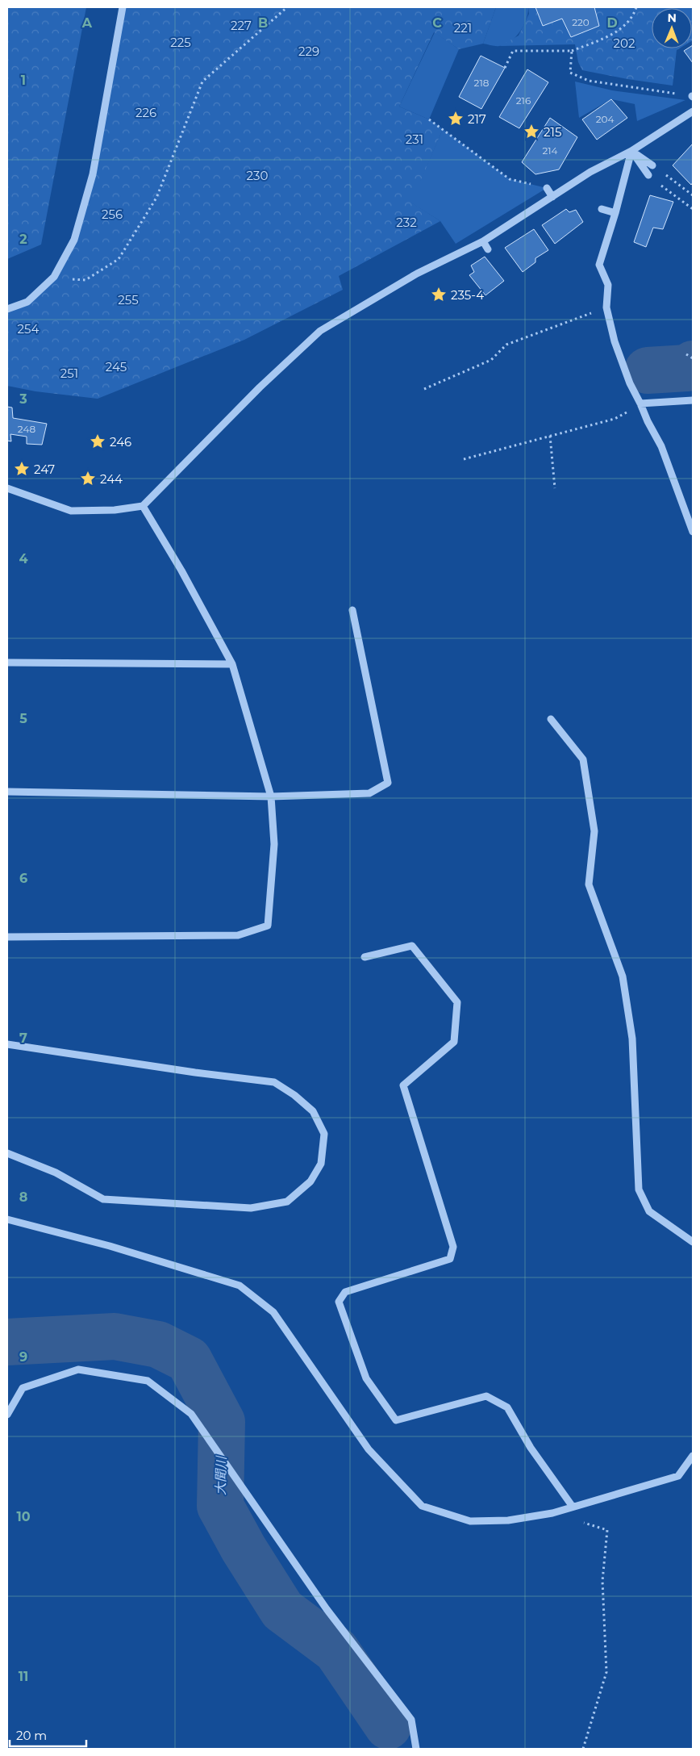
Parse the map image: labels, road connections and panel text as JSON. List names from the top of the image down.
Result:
{
  "water": ["大聞川"],
  "parks": [
    "227",
    "221",
    "225",
    "202",
    "229",
    "226",
    "231",
    "230",
    "256",
    "232",
    "255",
    "254",
    "245",
    "251"
  ],
  "places": {
    "place": [
      "217",
      "215",
      "235-4",
      "246",
      "247",
      "244"
    ]
  },
  "house_numbers": [
    "220",
    "218",
    "216",
    "204",
    "214",
    "248"
  ],
  "scale_bar": "20 m",
  "north": "top",
  "grid": {
    "columns": [
      "A",
      "B",
      "C",
      "D"
    ],
    "rows": [
      "1",
      "2",
      "3",
      "4",
      "5",
      "6",
      "7",
      "8",
      "9",
      "10",
      "11"
    ]
  }
}
